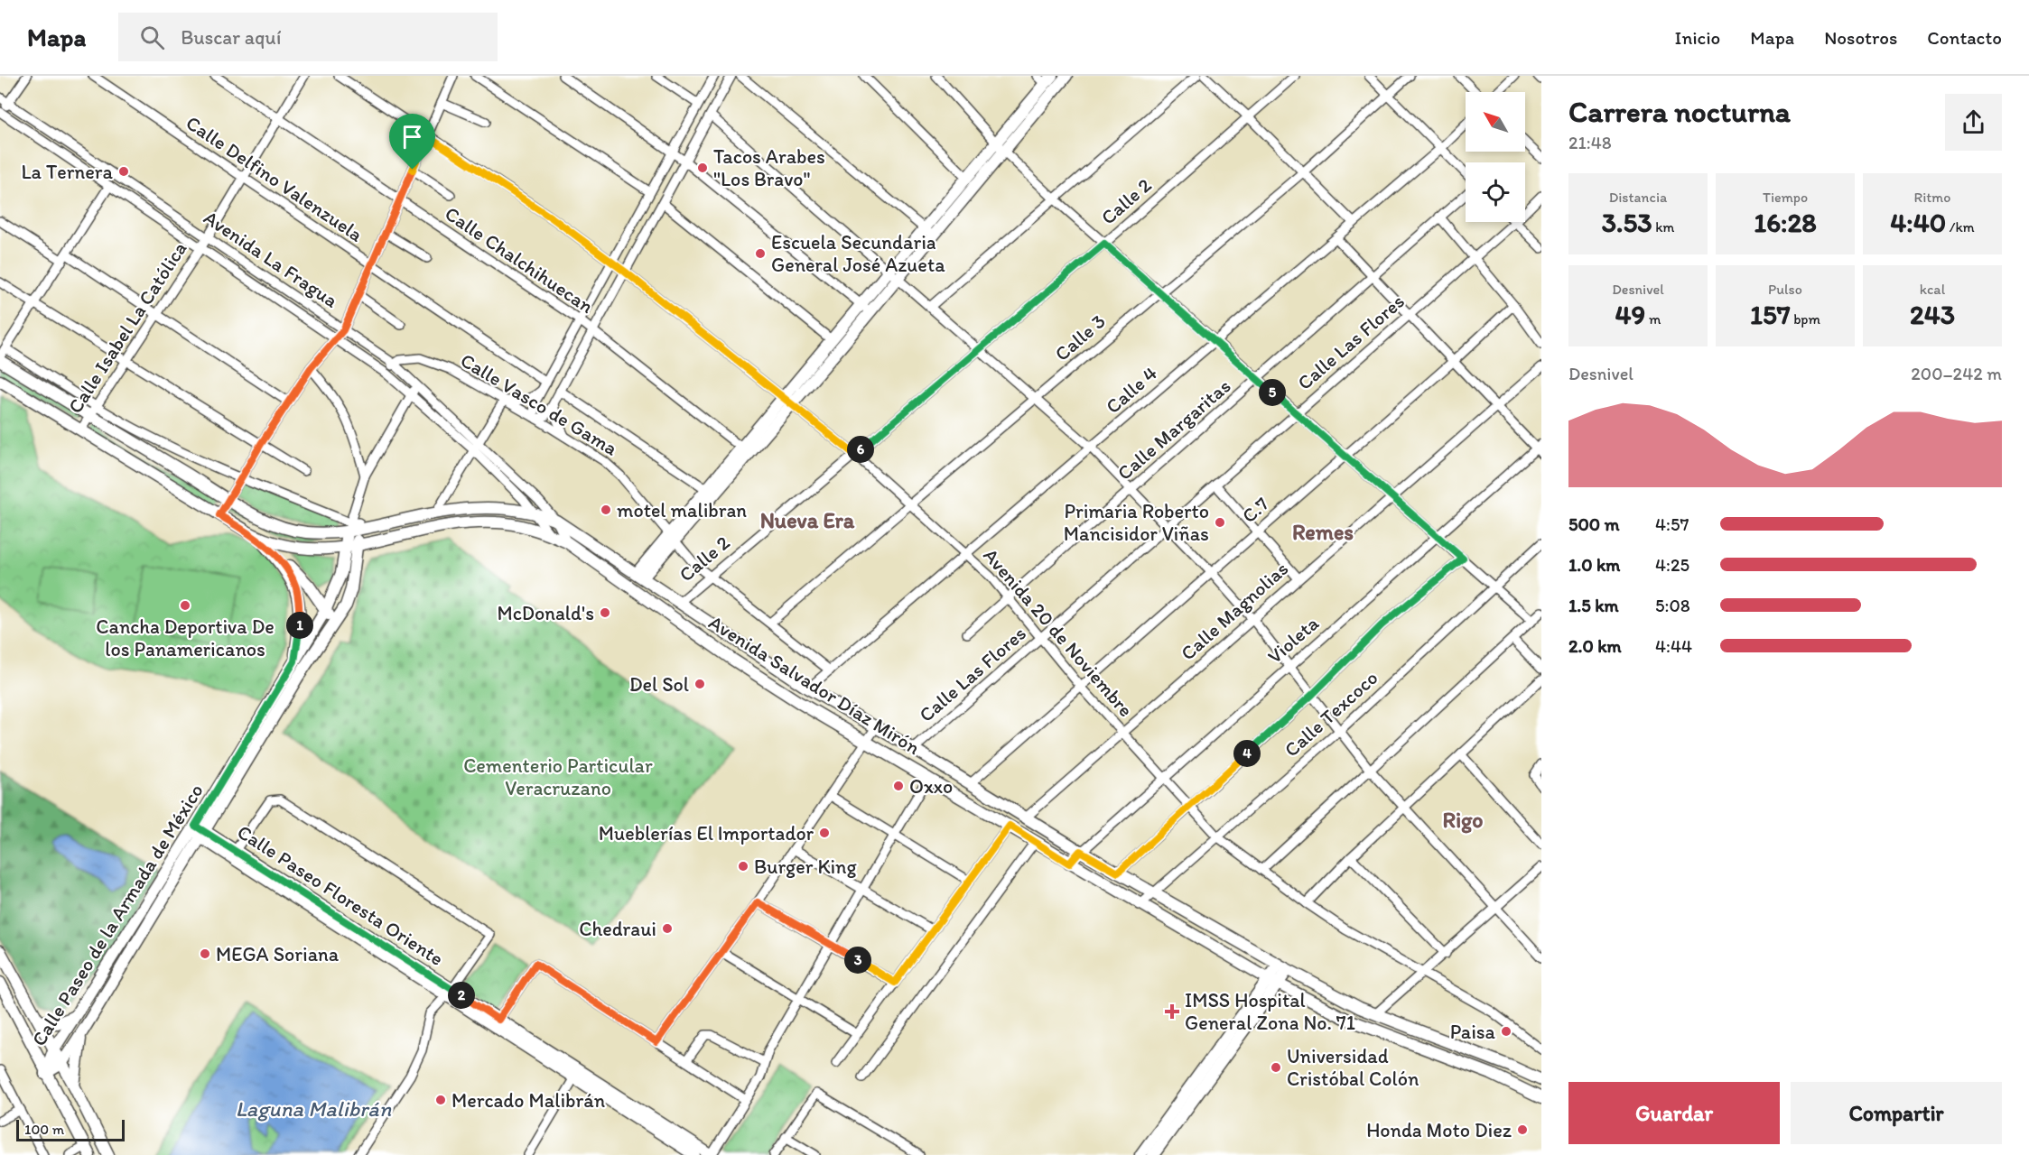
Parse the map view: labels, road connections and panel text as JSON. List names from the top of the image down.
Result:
{
  "streets": {
    "main road": ["Avenida Salvador Díaz Mirón", "Calle Paseo Floresta Oriente", "Calle Paseo de la Armada de México"],
    "street": [
      "Calle Delfino Valenzuela",
      "Calle 2",
      "Avenida La Fragua",
      "Calle Chalchihuecan",
      "Calle Isabel La Católica",
      "Calle 3",
      "Calle Las Flores",
      "Calle 4",
      "Calle Vasco de Gama",
      "Calle Margaritas",
      "C.7",
      "Calle Magnolias",
      "Avenida 20 de Noviembre",
      "Violeta",
      "Calle Texcoco"
    ]
  },
  "crossings": [
    ["Calle Delfino Valenzuela", "Calle Isabel La Católica"],
    ["Calle 2", "Calle Vasco de Gama"],
    ["Calle 2", "Avenida 20 de Noviembre"],
    ["Calle 2", "Avenida Salvador Díaz Mirón"],
    ["Avenida La Fragua", "Calle Isabel La Católica"],
    ["Avenida La Fragua", "Calle Vasco de Gama"],
    ["Avenida La Fragua", "Avenida Salvador Díaz Mirón"],
    ["Calle Chalchihuecan", "Calle Isabel La Católica"],
    ["Calle Isabel La Católica", "Avenida Salvador Díaz Mirón"],
    ["Calle 3", "Calle Vasco de Gama"],
    ["Calle 3", "Avenida 20 de Noviembre"],
    ["Calle Las Flores", "Avenida 20 de Noviembre"],
    ["Calle Las Flores", "Avenida Salvador Díaz Mirón"],
    ["Calle 4", "Calle Vasco de Gama"],
    ["Calle 4", "Avenida 20 de Noviembre"],
    ["Calle 4", "Avenida Salvador Díaz Mirón"],
    ["Calle Margaritas", "Avenida 20 de Noviembre"],
    ["C.7", "Avenida 20 de Noviembre"],
    ["C.7", "Avenida Salvador Díaz Mirón"],
    ["Calle Magnolias", "Avenida 20 de Noviembre"],
    ["Calle Magnolias", "Avenida Salvador Díaz Mirón"],
    ["Avenida 20 de Noviembre", "Violeta"],
    ["Avenida 20 de Noviembre", "Calle Texcoco"],
    ["Violeta", "Avenida Salvador Díaz Mirón"],
    ["Avenida Salvador Díaz Mirón", "Calle Texcoco"],
    ["Avenida Salvador Díaz Mirón", "Calle Paseo de la Armada de México"],
    ["Calle Paseo Floresta Oriente", "Calle Paseo de la Armada de México"]
  ],
  "districts": ["Nueva Era", "Remes", "Rigo"],
  "water": ["Laguna Malibrán"],
  "parks": ["Cementerio Particular Veracruzano"],
  "places": {
    "other": [
      "Tacos Arabes \"Los Bravo\"",
      "La Ternera",
      "Escuela Secundaria General José Azueta",
      "motel malibran",
      "Primaria Roberto Mancisidor Viñas",
      "Cancha Deportiva De los Panamericanos",
      "McDonald's",
      "Del Sol",
      "Oxxo",
      "Mueblerías El Importador",
      "Burger King",
      "Chedraui",
      "MEGA Soriana",
      "Paisa",
      "Universidad Cristóbal Colón",
      "Mercado Malibrán",
      "Honda Moto Diez"
    ],
    "health": ["IMSS Hospital General Zona No. 71"]
  },
  "scale_bar": "100 m",
  "north": "top left",
  "page": {
    "header": "Mapa",
    "search": "Buscar aquí",
    "nav": [
      "Inicio",
      "Mapa",
      "Nosotros",
      "Contacto"
    ],
    "heading": ["Carrera nocturna", "21:48"],
    "stats": [
      ["Distancia", "3.53 km"],
      ["Tiempo", "16:28"],
      ["Ritmo", "4:40 /km"],
      ["Desnivel", "49 m"],
      ["Pulso", "157 bpm"],
      ["kcal", "243"]
    ],
    "chart": ["Desnivel", "200–242 m"],
    "pins": [
      "5",
      "6",
      "1",
      "4",
      "3",
      "2"
    ],
    "list": [
      {
        "name": "500 m",
        "note": "4:57"
      },
      {
        "name": "1.0 km",
        "note": "4:25"
      },
      {
        "name": "1.5 km",
        "note": "5:08"
      },
      {
        "name": "2.0 km",
        "note": "4:44"
      }
    ],
    "buttons": ["Guardar", "Compartir"],
    "scale": "100 m"
  }
}
